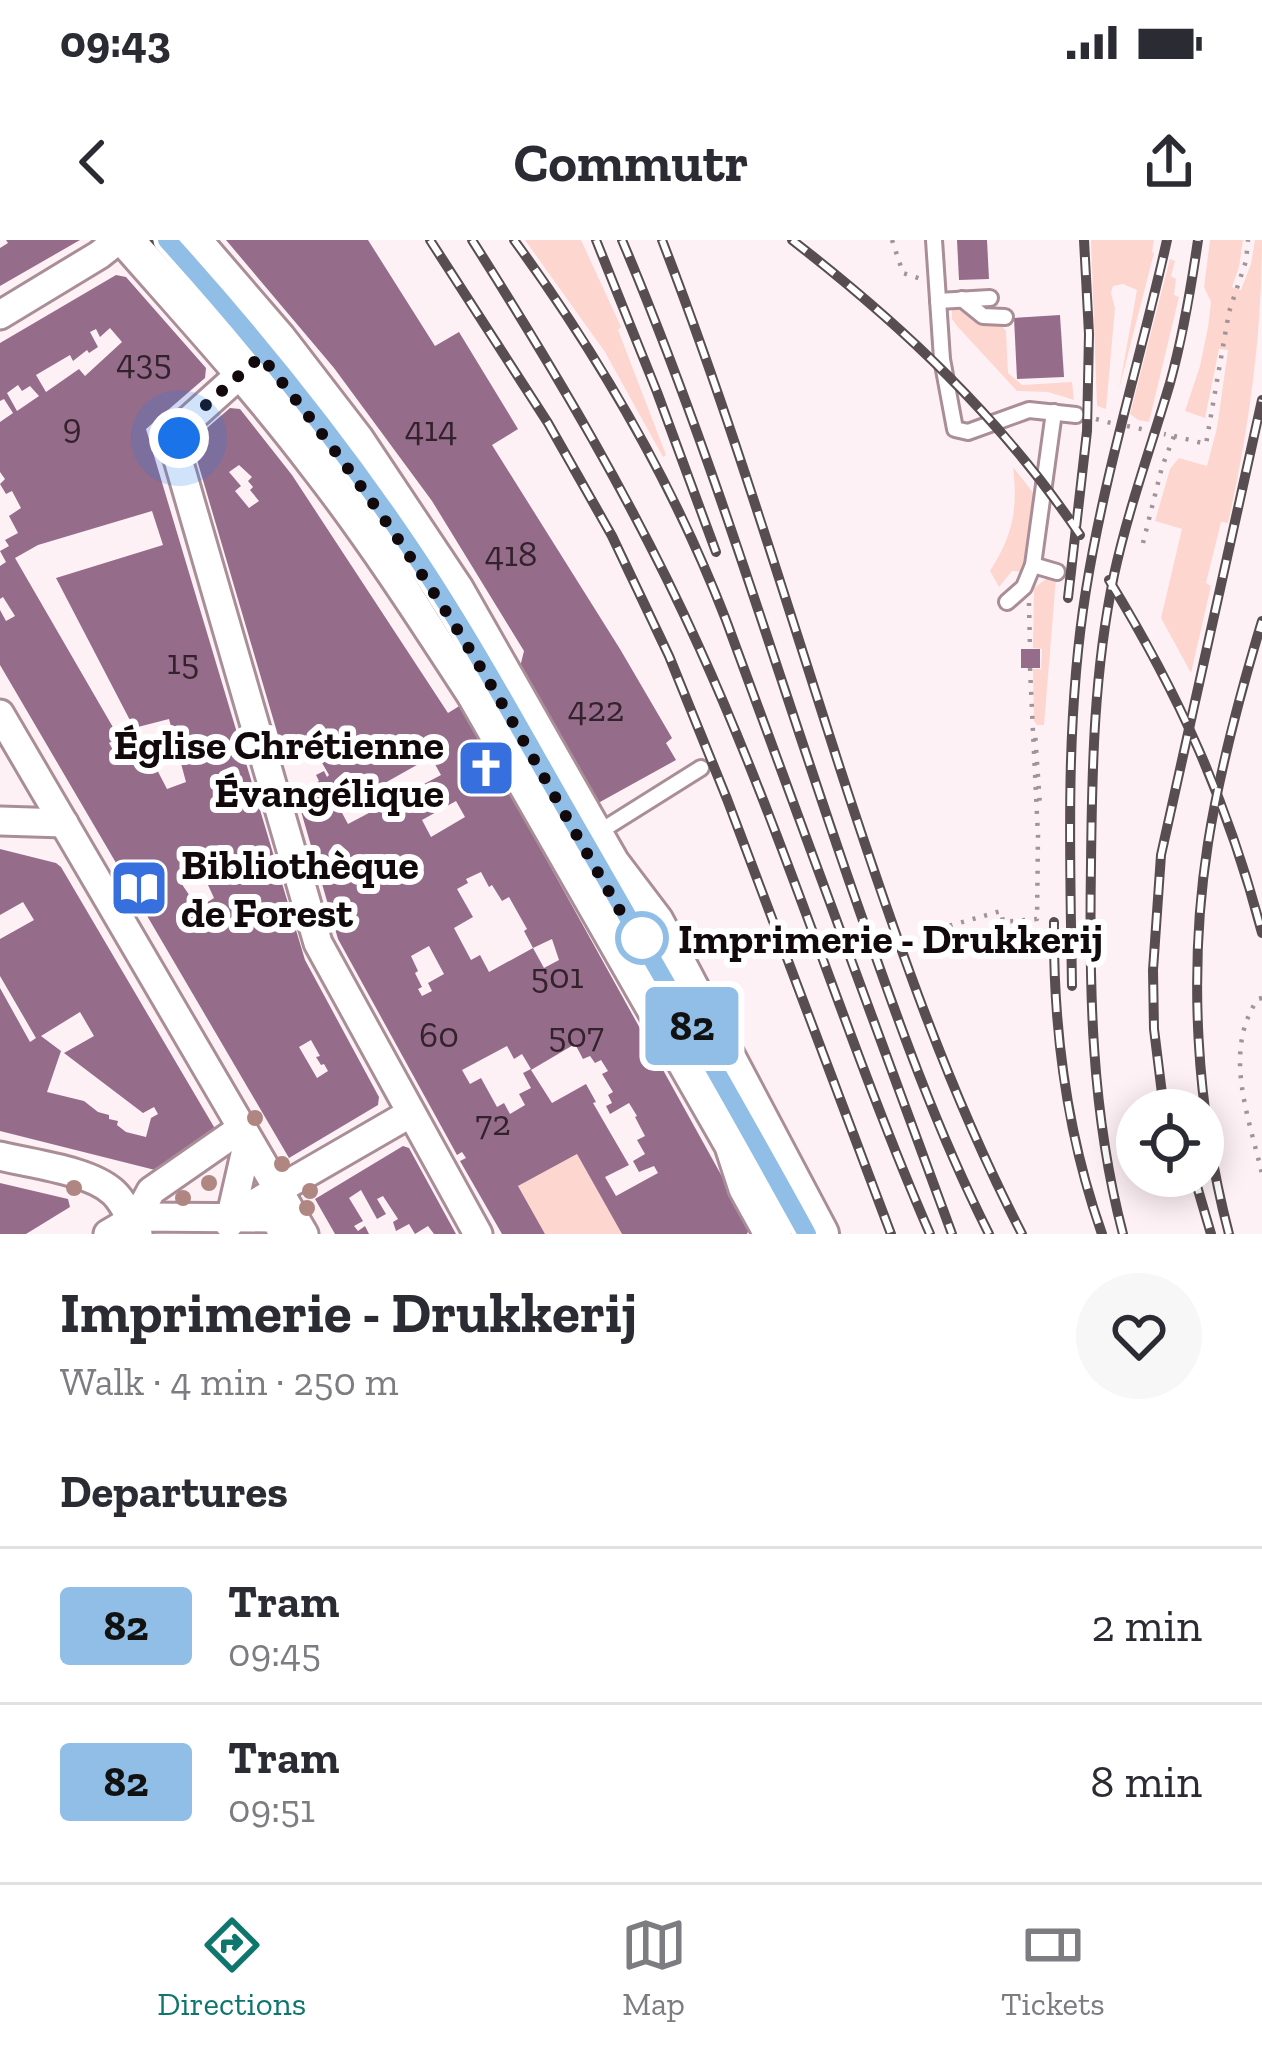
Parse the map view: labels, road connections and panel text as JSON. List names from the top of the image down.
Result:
{
  "places": {
    "church": ["Église Chrétienne Évangélique"],
    "library": ["Bibliothèque de Forest"],
    "other": ["Imprimerie - Drukkerij"]
  },
  "lines": ["tram line 82"],
  "house_numbers": [
    "435",
    "9",
    "414",
    "418",
    "15",
    "422",
    "501",
    "60",
    "507",
    "72"
  ],
  "page": {
    "status": "09:43",
    "header": "Commutr",
    "on_map": "82",
    "heading": [
      ["Imprimerie - Drukkerij", "Walk · 4 min · 250 m"],
      "Departures"
    ],
    "list": [
      {
        "mark": "82",
        "name": "Tram",
        "note": "09:45",
        "value": "2 min"
      },
      {
        "mark": "82",
        "name": "Tram",
        "note": "09:51",
        "value": "8 min"
      }
    ],
    "tabs": ["Directions", "Map", "Tickets"]
  }
}
